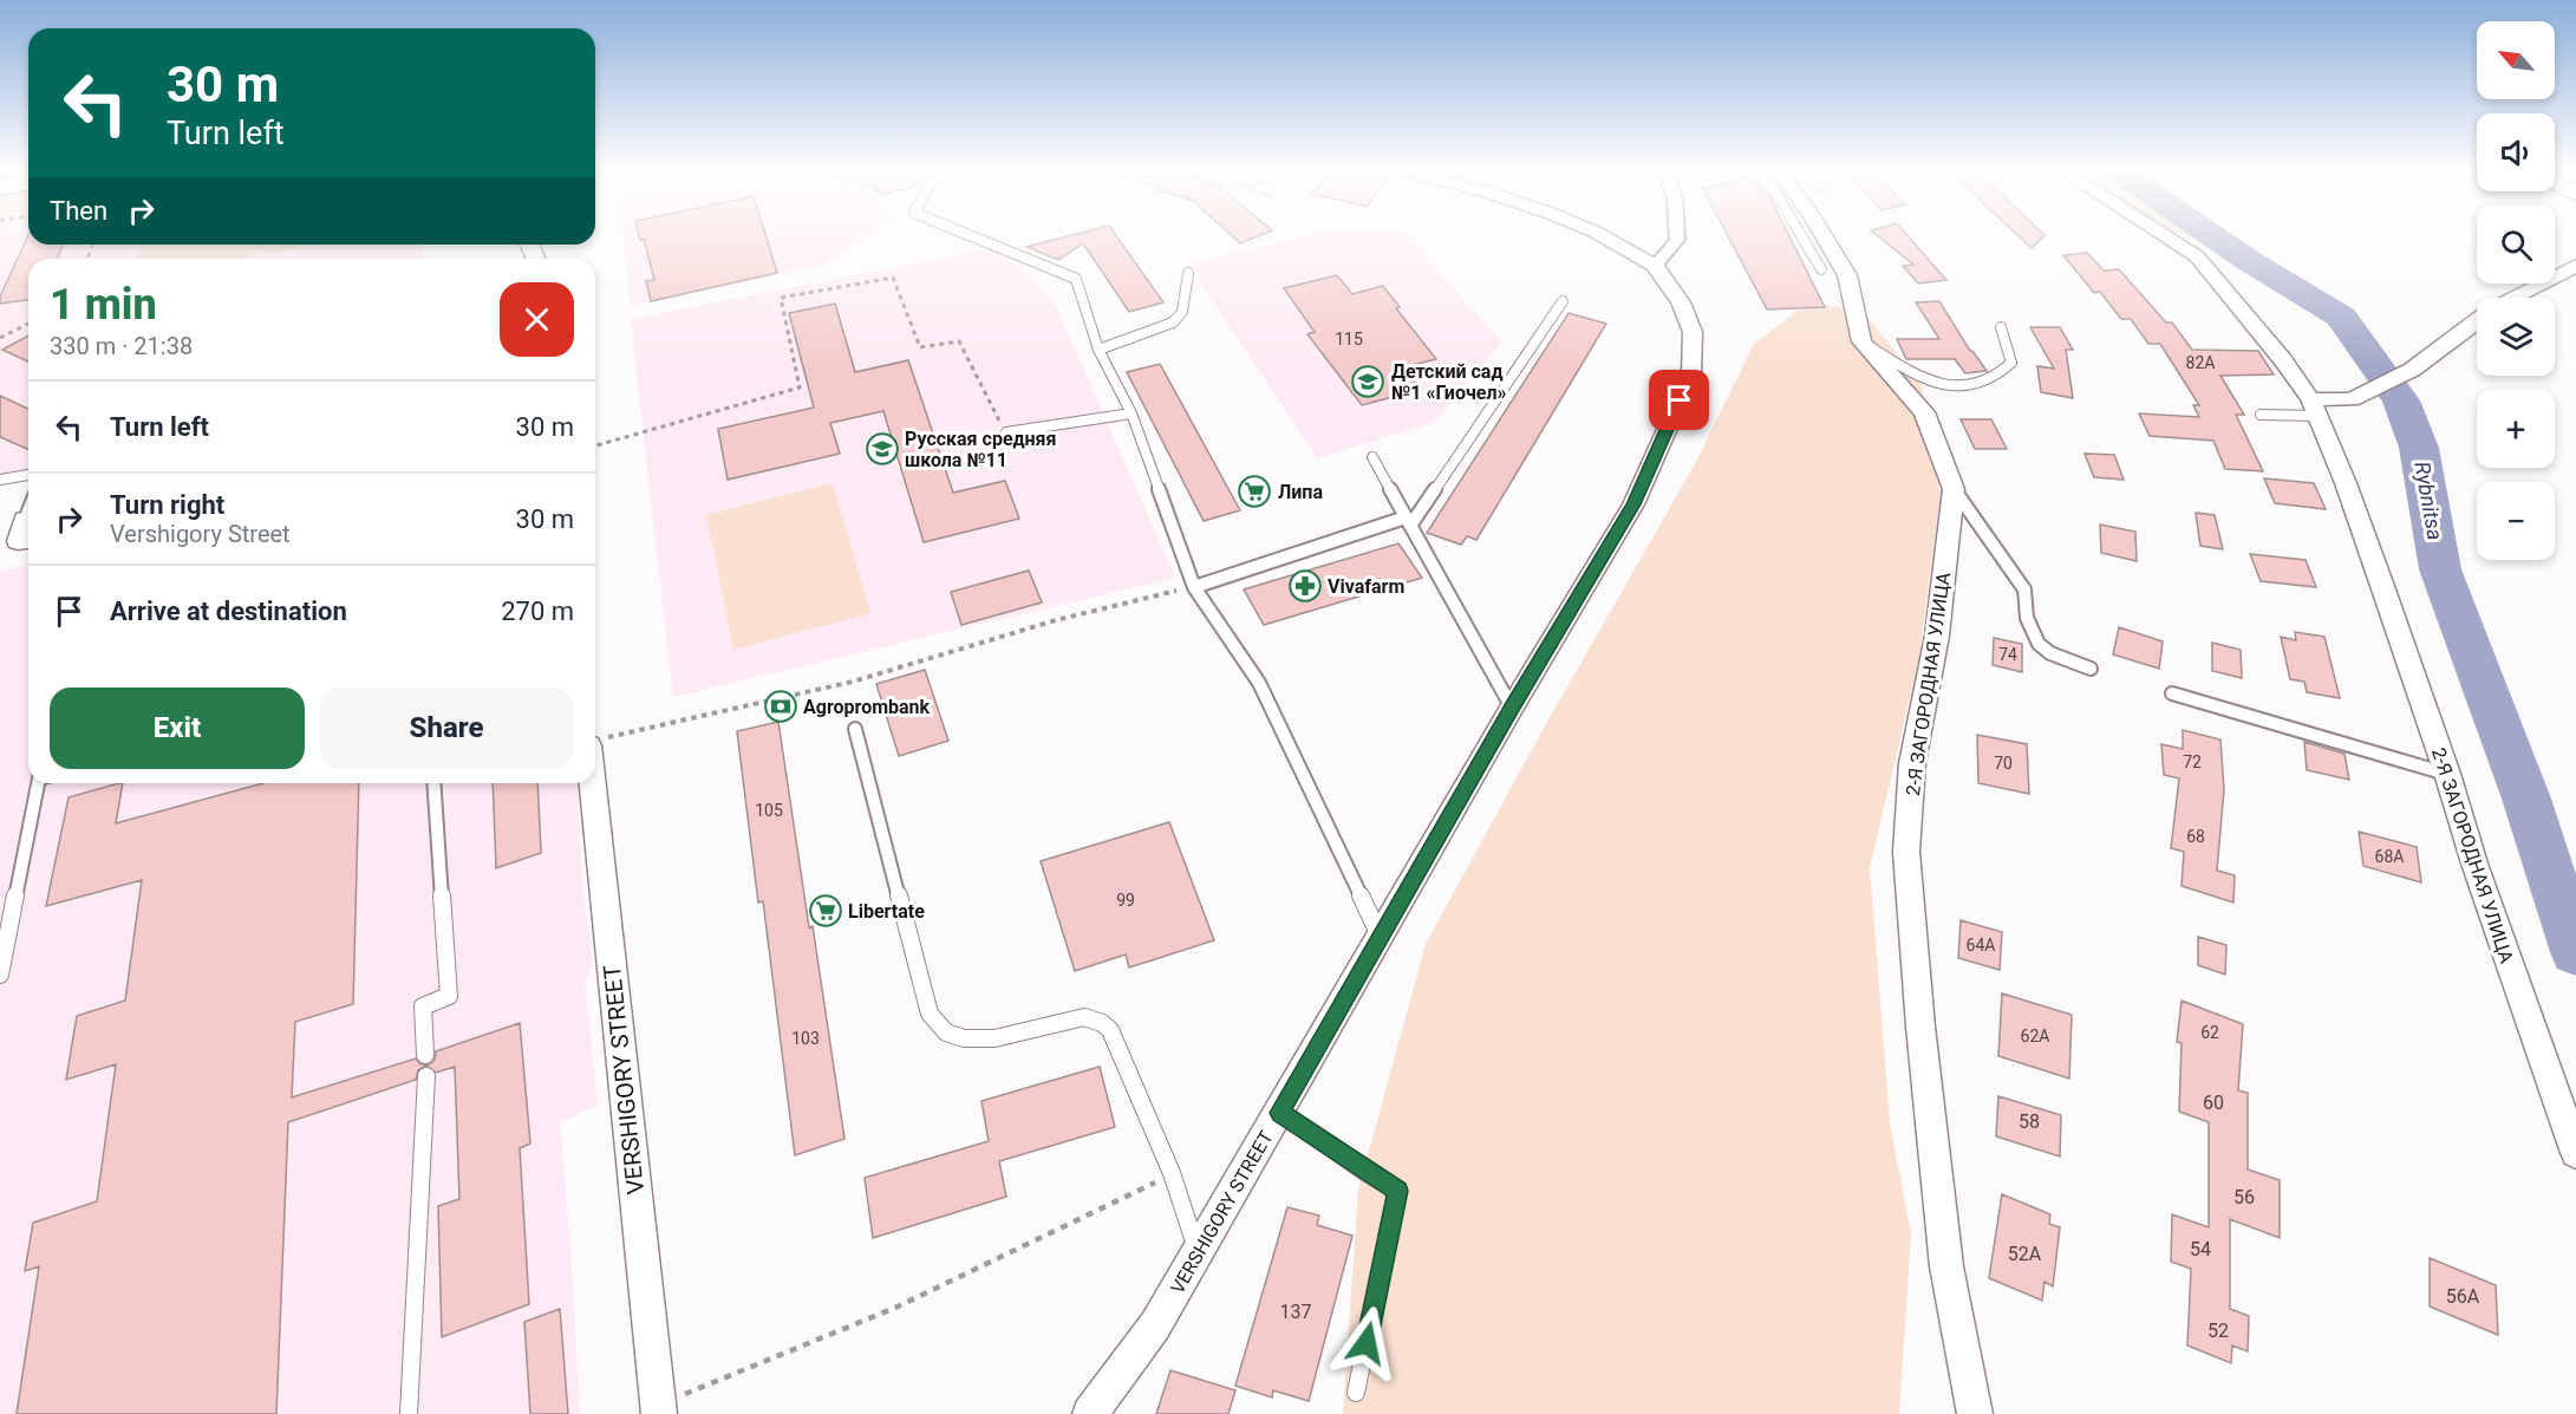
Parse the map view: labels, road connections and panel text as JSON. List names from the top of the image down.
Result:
{
  "streets": {
    "street": ["2-Я ЗАГОРОДНАЯ УЛИЦА", "VERSHIGORY STREET"]
  },
  "water": ["Rybnitsa"],
  "places": {
    "school or university": ["Детский сад №1 «Гиочел»", "Русская средняя школа №11"],
    "supermarket": ["Липа", "Libertate"],
    "pharmacy": ["Vivafarm"],
    "bank": ["Agroprombank"]
  },
  "house_numbers": [
    "115",
    "82А",
    "74",
    "72",
    "70",
    "105",
    "68",
    "68А",
    "99",
    "64А",
    "62",
    "62А",
    "103",
    "60",
    "58",
    "56",
    "54",
    "52А",
    "56А",
    "137",
    "52"
  ],
  "north": "top left",
  "page": {
    "map_buttons": ["+", "−"],
    "turn": ["30 m", "Turn left"],
    "then": "Then",
    "heading": ["1 min", "330 m · 21:38"],
    "list": [
      {
        "name": "Turn left",
        "value": "30 m"
      },
      {
        "name": "Turn right",
        "note": "Vershigory Street",
        "value": "30 m"
      },
      {
        "name": "Arrive at destination",
        "value": "270 m"
      }
    ],
    "buttons": ["Exit", "Share"]
  }
}
